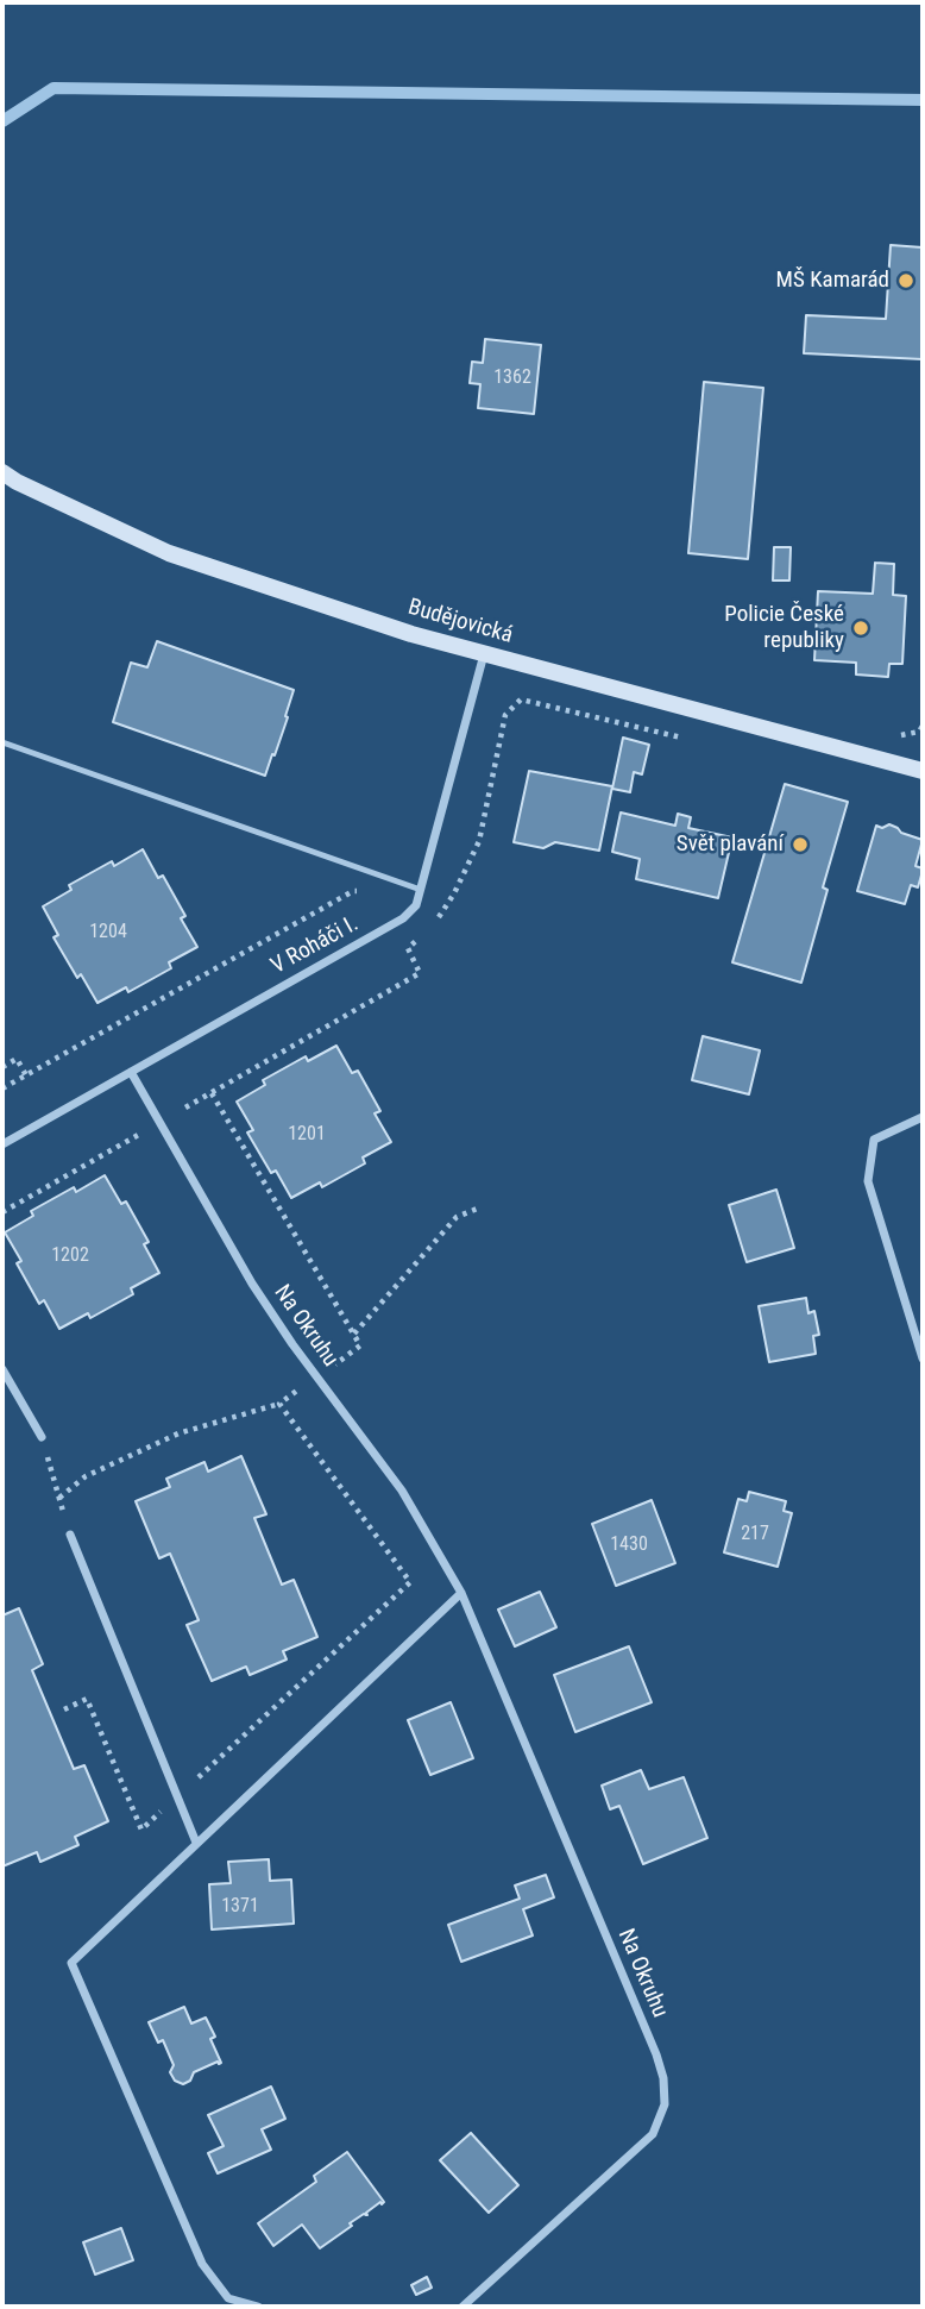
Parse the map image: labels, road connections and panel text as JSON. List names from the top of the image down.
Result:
{
  "streets": {
    "main road": ["Budějovická"],
    "street": ["V Roháči I.", "Na Okruhu"]
  },
  "crossings": [
    ["Budějovická", "V Roháči I."],
    ["V Roháči I.", "Na Okruhu"]
  ],
  "places": ["MŠ Kamarád", "Policie České republiky", "Svět plavání"],
  "house_numbers": [
    "1362",
    "1204",
    "1201",
    "1202",
    "217",
    "1430",
    "1371"
  ]
}
